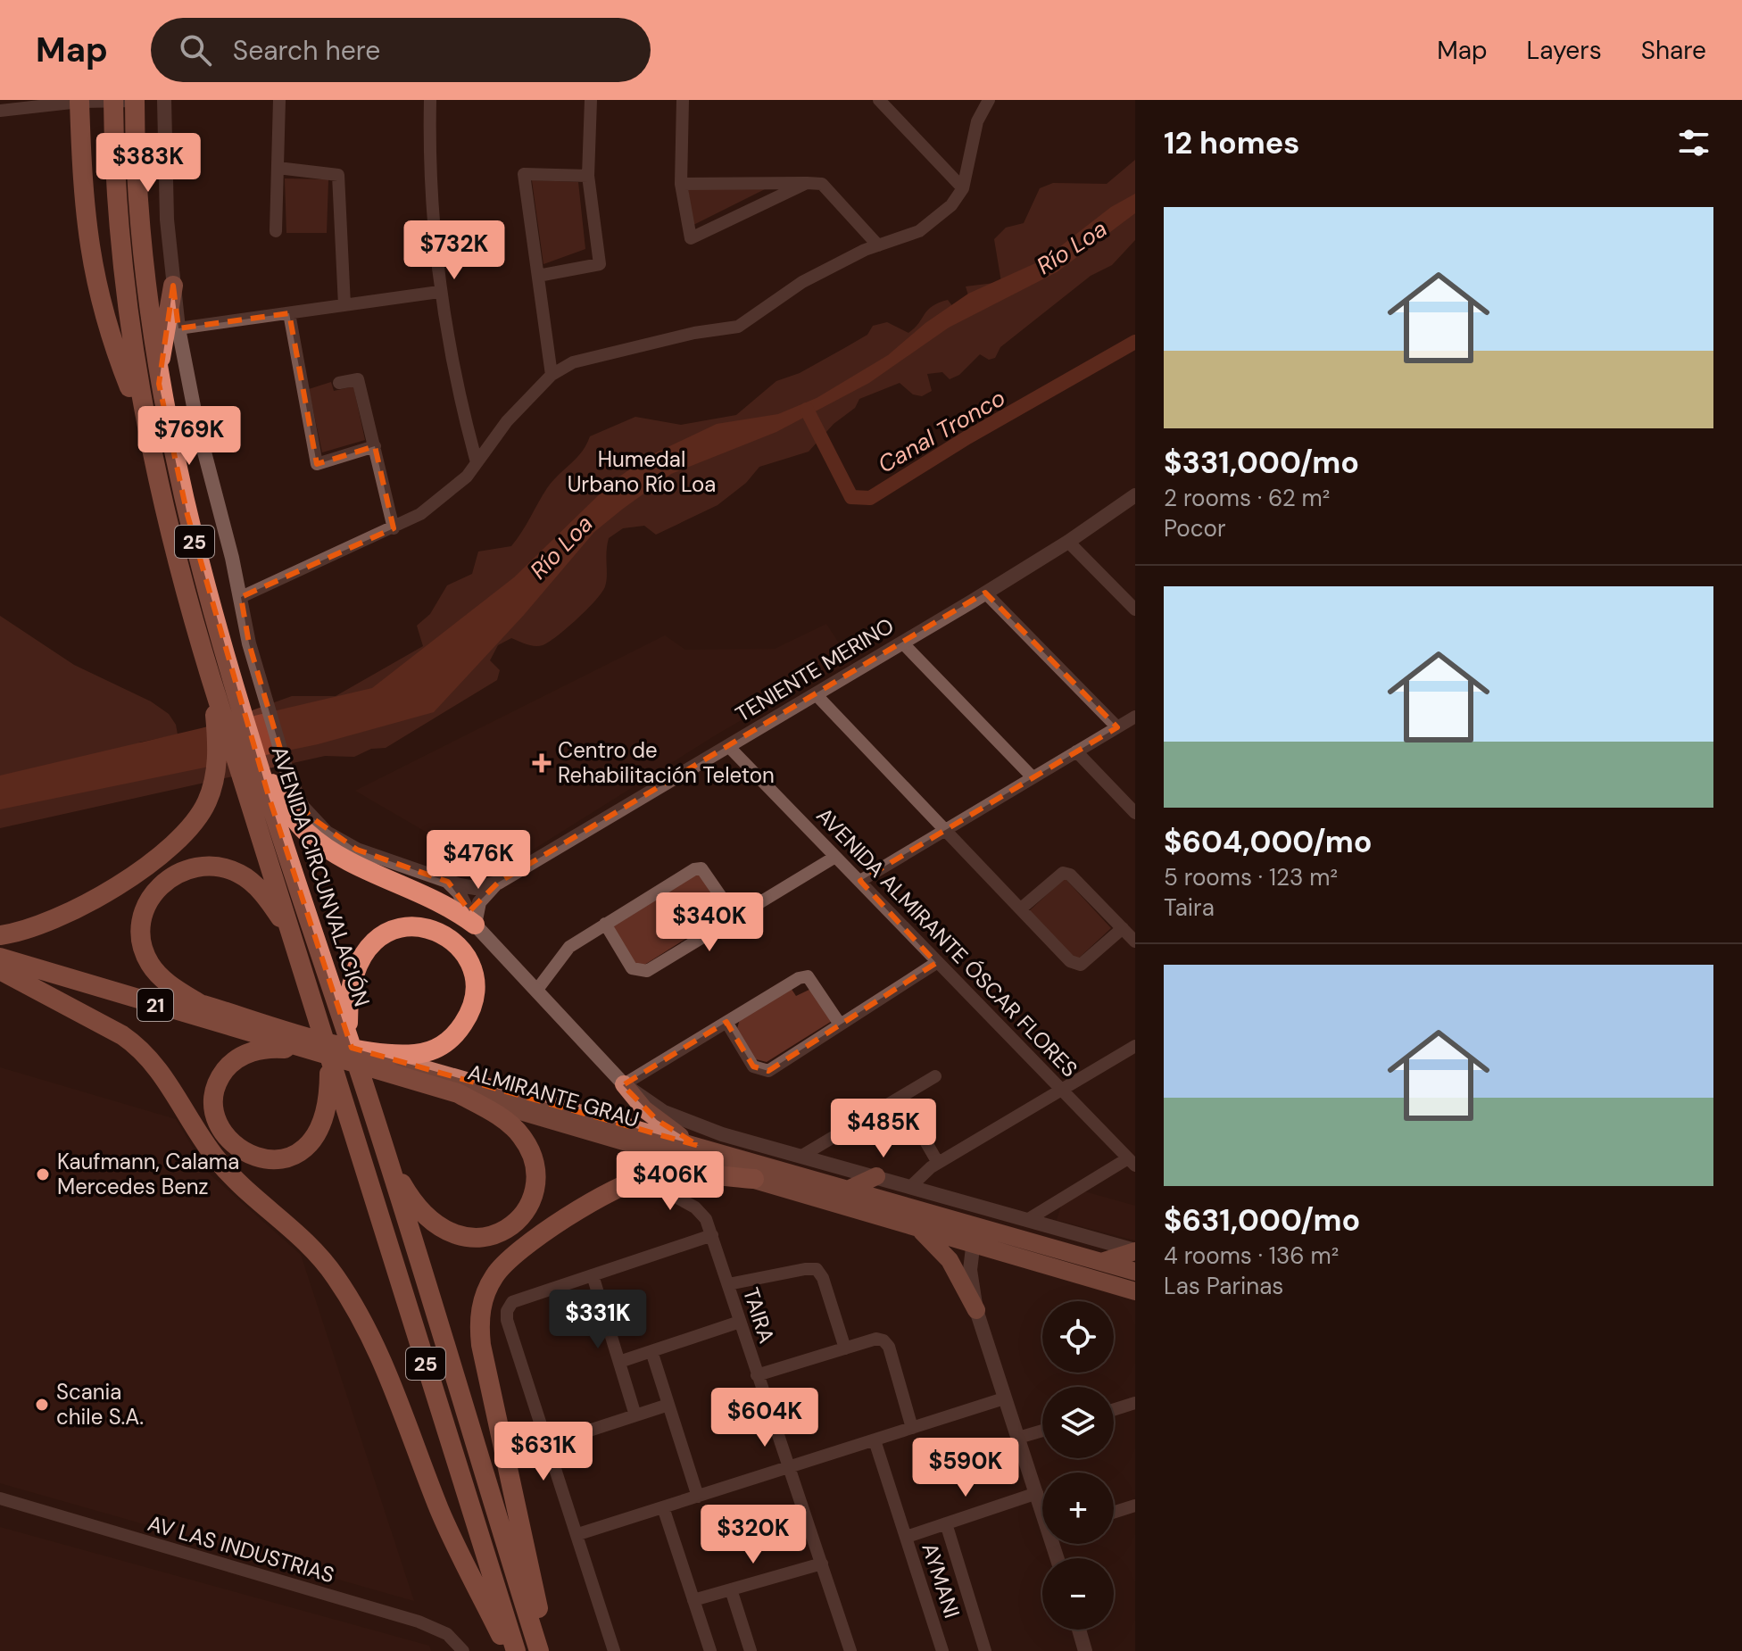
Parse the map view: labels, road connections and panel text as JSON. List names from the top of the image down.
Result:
{
  "streets": {
    "highway": [
      "25",
      "AVENIDA CIRCUNVALACIÓN",
      "21",
      "ALMIRANTE GRAU"
    ],
    "street": [
      "TENIENTE MERINO",
      "AVENIDA ALMIRANTE ÓSCAR FLORES",
      "TAIRA",
      "AV LAS INDUSTRIAS",
      "AYMANI"
    ]
  },
  "crossings": [
    ["TENIENTE MERINO", "AVENIDA CIRCUNVALACIÓN"],
    ["TENIENTE MERINO", "AVENIDA ALMIRANTE ÓSCAR FLORES"],
    ["TENIENTE MERINO", "ALMIRANTE GRAU"],
    ["AVENIDA CIRCUNVALACIÓN", "ALMIRANTE GRAU"]
  ],
  "water": ["Río Loa", "Canal Tronco"],
  "parks": ["Humedal Urbano Río Loa"],
  "places": {
    "health": ["Centro de Rehabilitación Teleton"],
    "other": ["Kaufmann, Calama Mercedes Benz", "Scania chile S.A."]
  },
  "page": {
    "header": "Map",
    "search": "Search here",
    "nav": ["Map", "Layers", "Share"],
    "heading": "12 homes",
    "price": [
      "$383K",
      "$732K",
      "$769K",
      "$476K",
      "$340K",
      "$485K",
      "$406K",
      "$331K",
      "$604K",
      "$631K",
      "$590K",
      "$320K"
    ],
    "list": [
      {
        "name": "$331,000/mo",
        "note": "2 rooms · 62 m² · Pocor"
      },
      {
        "name": "$604,000/mo",
        "note": "5 rooms · 123 m² · Taira"
      },
      {
        "name": "$631,000/mo",
        "note": "4 rooms · 136 m² · Las Parinas"
      }
    ],
    "map_buttons": ["+", "−"]
  }
}
